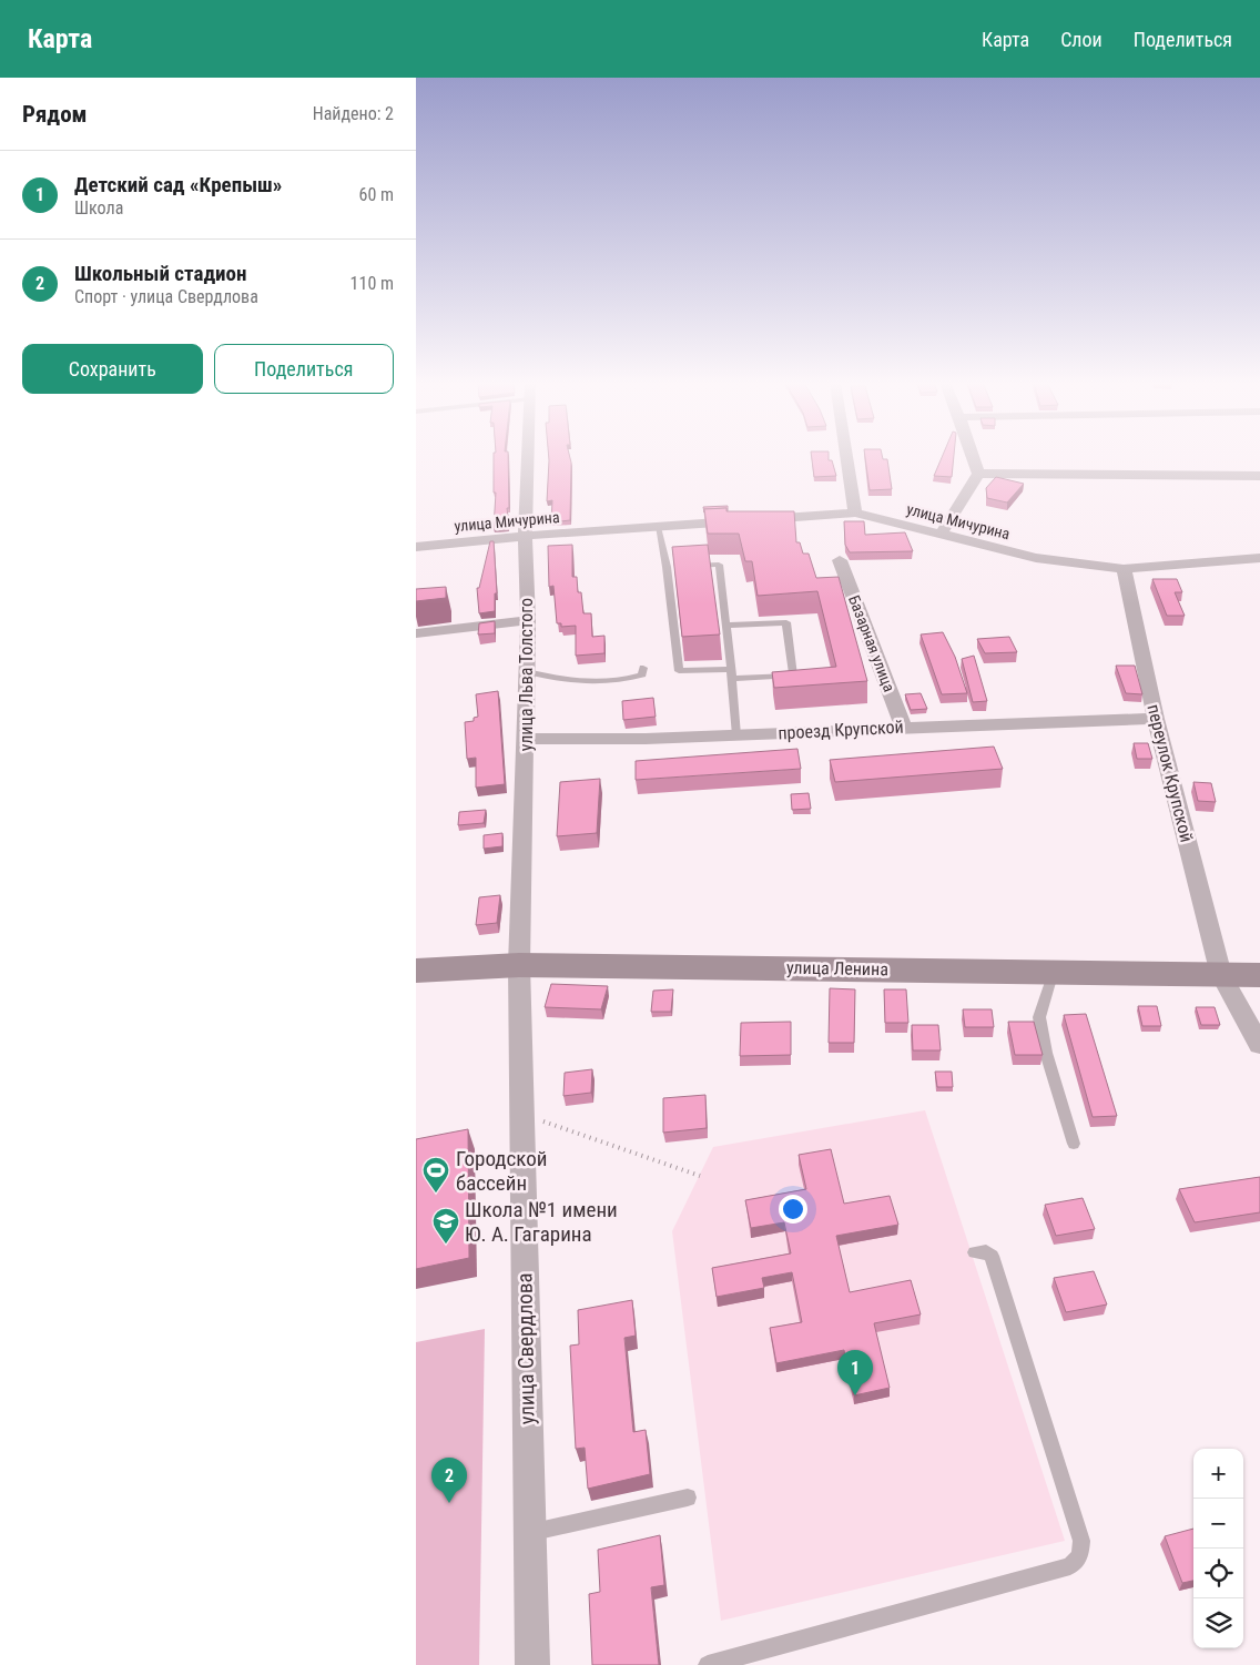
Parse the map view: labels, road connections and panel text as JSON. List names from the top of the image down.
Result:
{
  "streets": {
    "main road": ["улица Ленина"],
    "street": [
      "улица Мичурина",
      "Базарная улица",
      "улица Льва Толстого",
      "проезд Крупской",
      "переулок Крупской",
      "улица Свердлова"
    ]
  },
  "crossings": [
    ["улица Мичурина", "улица Льва Толстого"],
    ["улица Мичурина", "переулок Крупской"],
    ["Базарная улица", "проезд Крупской"],
    ["улица Льва Толстого", "проезд Крупской"],
    ["улица Льва Толстого", "улица Ленина"],
    ["улица Льва Толстого", "улица Свердлова"],
    ["проезд Крупской", "переулок Крупской"],
    ["переулок Крупской", "улица Ленина"],
    ["улица Ленина", "улица Свердлова"]
  ],
  "places": {
    "sports": ["Городской бассейн"],
    "school or university": ["Школа №1 имени Ю. А. Гагарина"]
  },
  "page": {
    "header": "Карта",
    "nav": ["Карта", "Слои", "Поделиться"],
    "heading": ["Рядом", "Найдено: 2"],
    "list": [
      {
        "mark": "1",
        "name": "Детский сад «Крепыш»",
        "note": "Школа",
        "value": "60 m"
      },
      {
        "mark": "2",
        "name": "Школьный стадион",
        "note": "Спорт · улица Свердлова",
        "value": "110 m"
      }
    ],
    "buttons": ["Сохранить", "Поделиться"],
    "pins": ["1", "2"],
    "map_buttons": ["+", "−"]
  }
}
